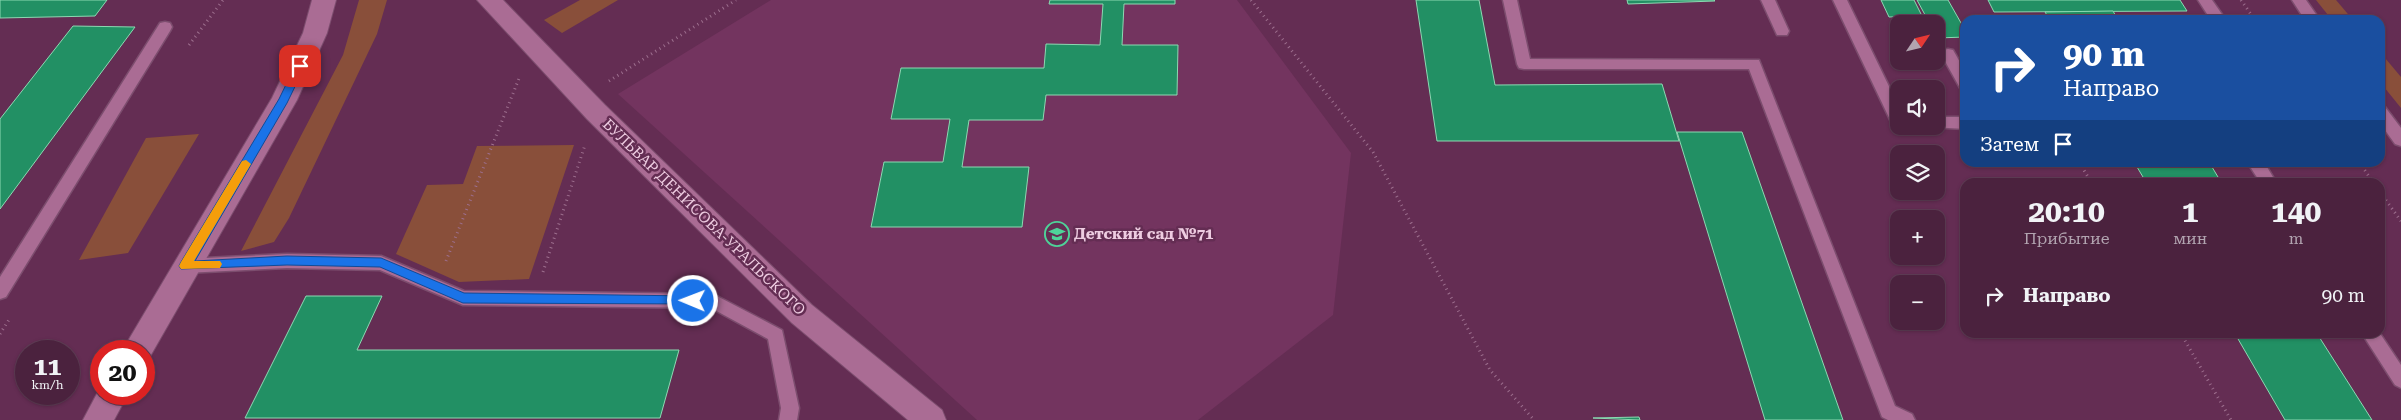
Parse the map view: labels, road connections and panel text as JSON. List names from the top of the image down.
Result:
{
  "streets": {
    "street": ["БУЛЬВАР ДЕНИСОВА-УРАЛЬСКОГО"]
  },
  "places": {
    "school or university": ["Детский сад №71"]
  },
  "north": "top right",
  "page": {
    "map_buttons": ["+", "−"],
    "turn": ["90 m", "Направо"],
    "then": "Затем",
    "eta": [
      "20:10",
      "Прибытие",
      "1",
      "мин",
      "140",
      "m"
    ],
    "list": [
      {
        "name": "Направо",
        "value": "90 m"
      }
    ],
    "speed": "11 km/h",
    "limit": "20"
  }
}
